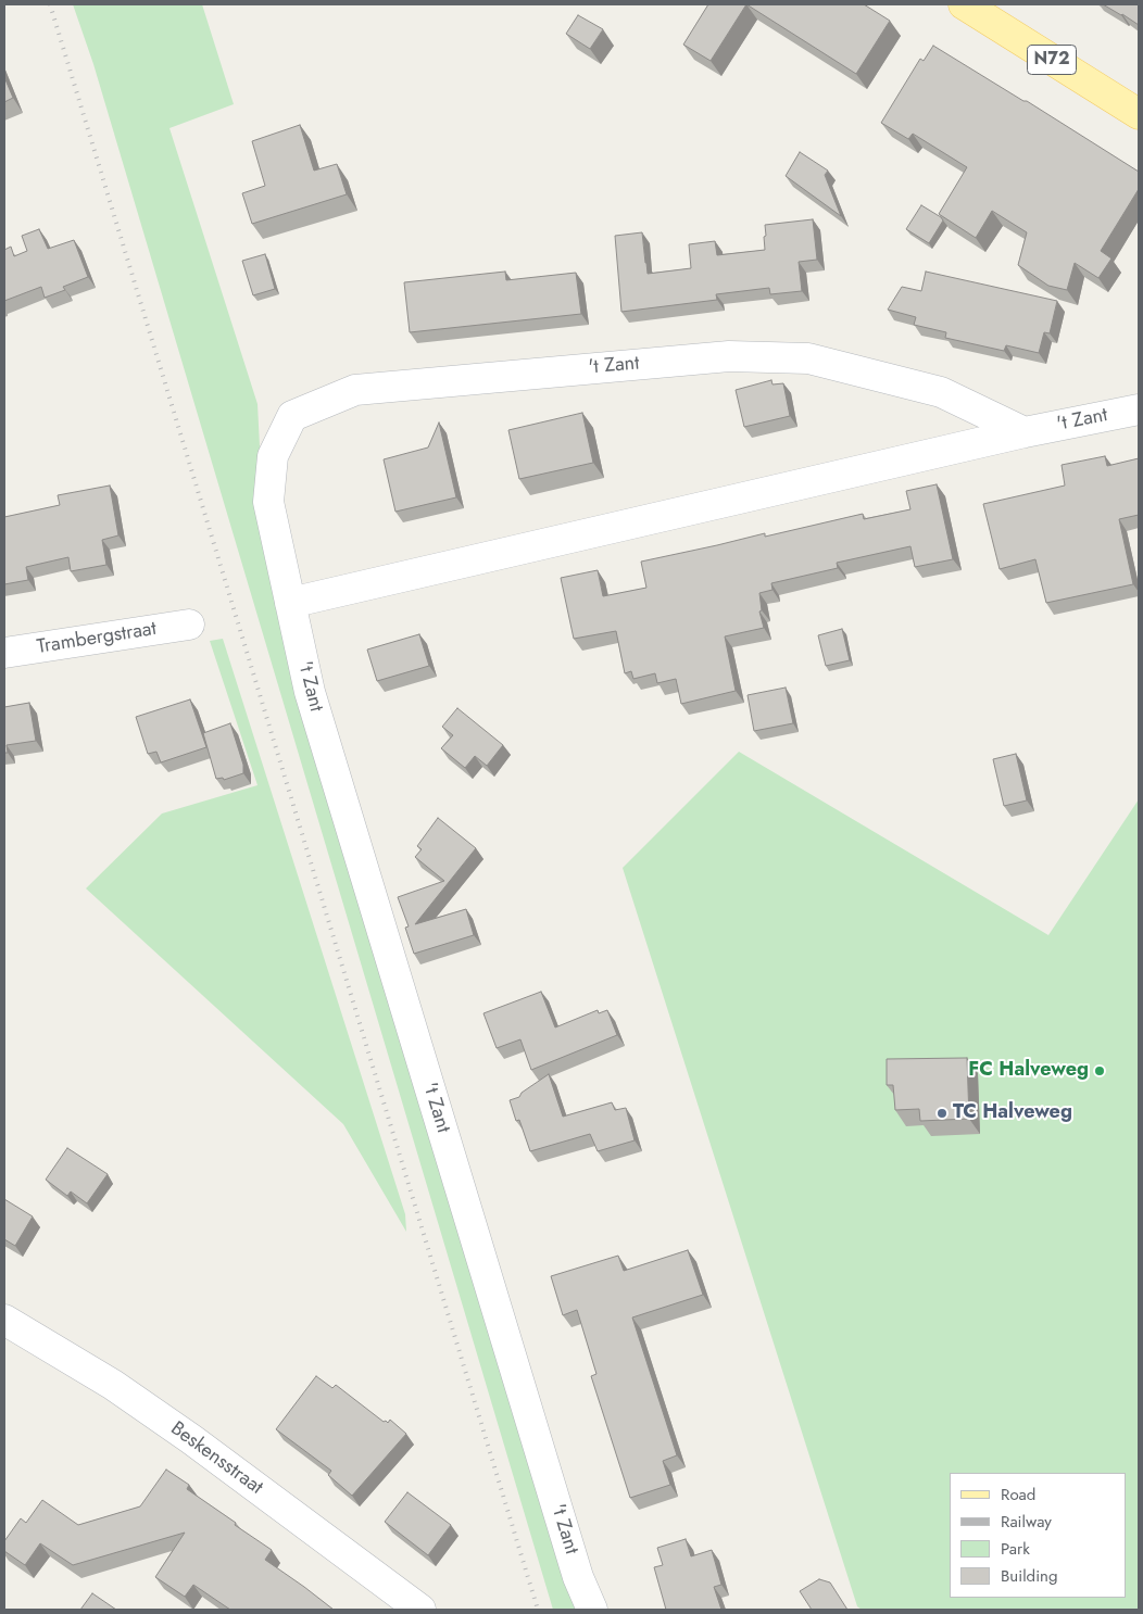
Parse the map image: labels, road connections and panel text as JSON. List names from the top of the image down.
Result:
{
  "streets": {
    "main road": ["N72"],
    "street": ["'t Zant", "Trambergstraat", "Beskensstraat"]
  },
  "places": ["FC Halveweg", "TC Halveweg"],
  "legend": [
    "Road",
    "Railway",
    "Park",
    "Building"
  ]
}
